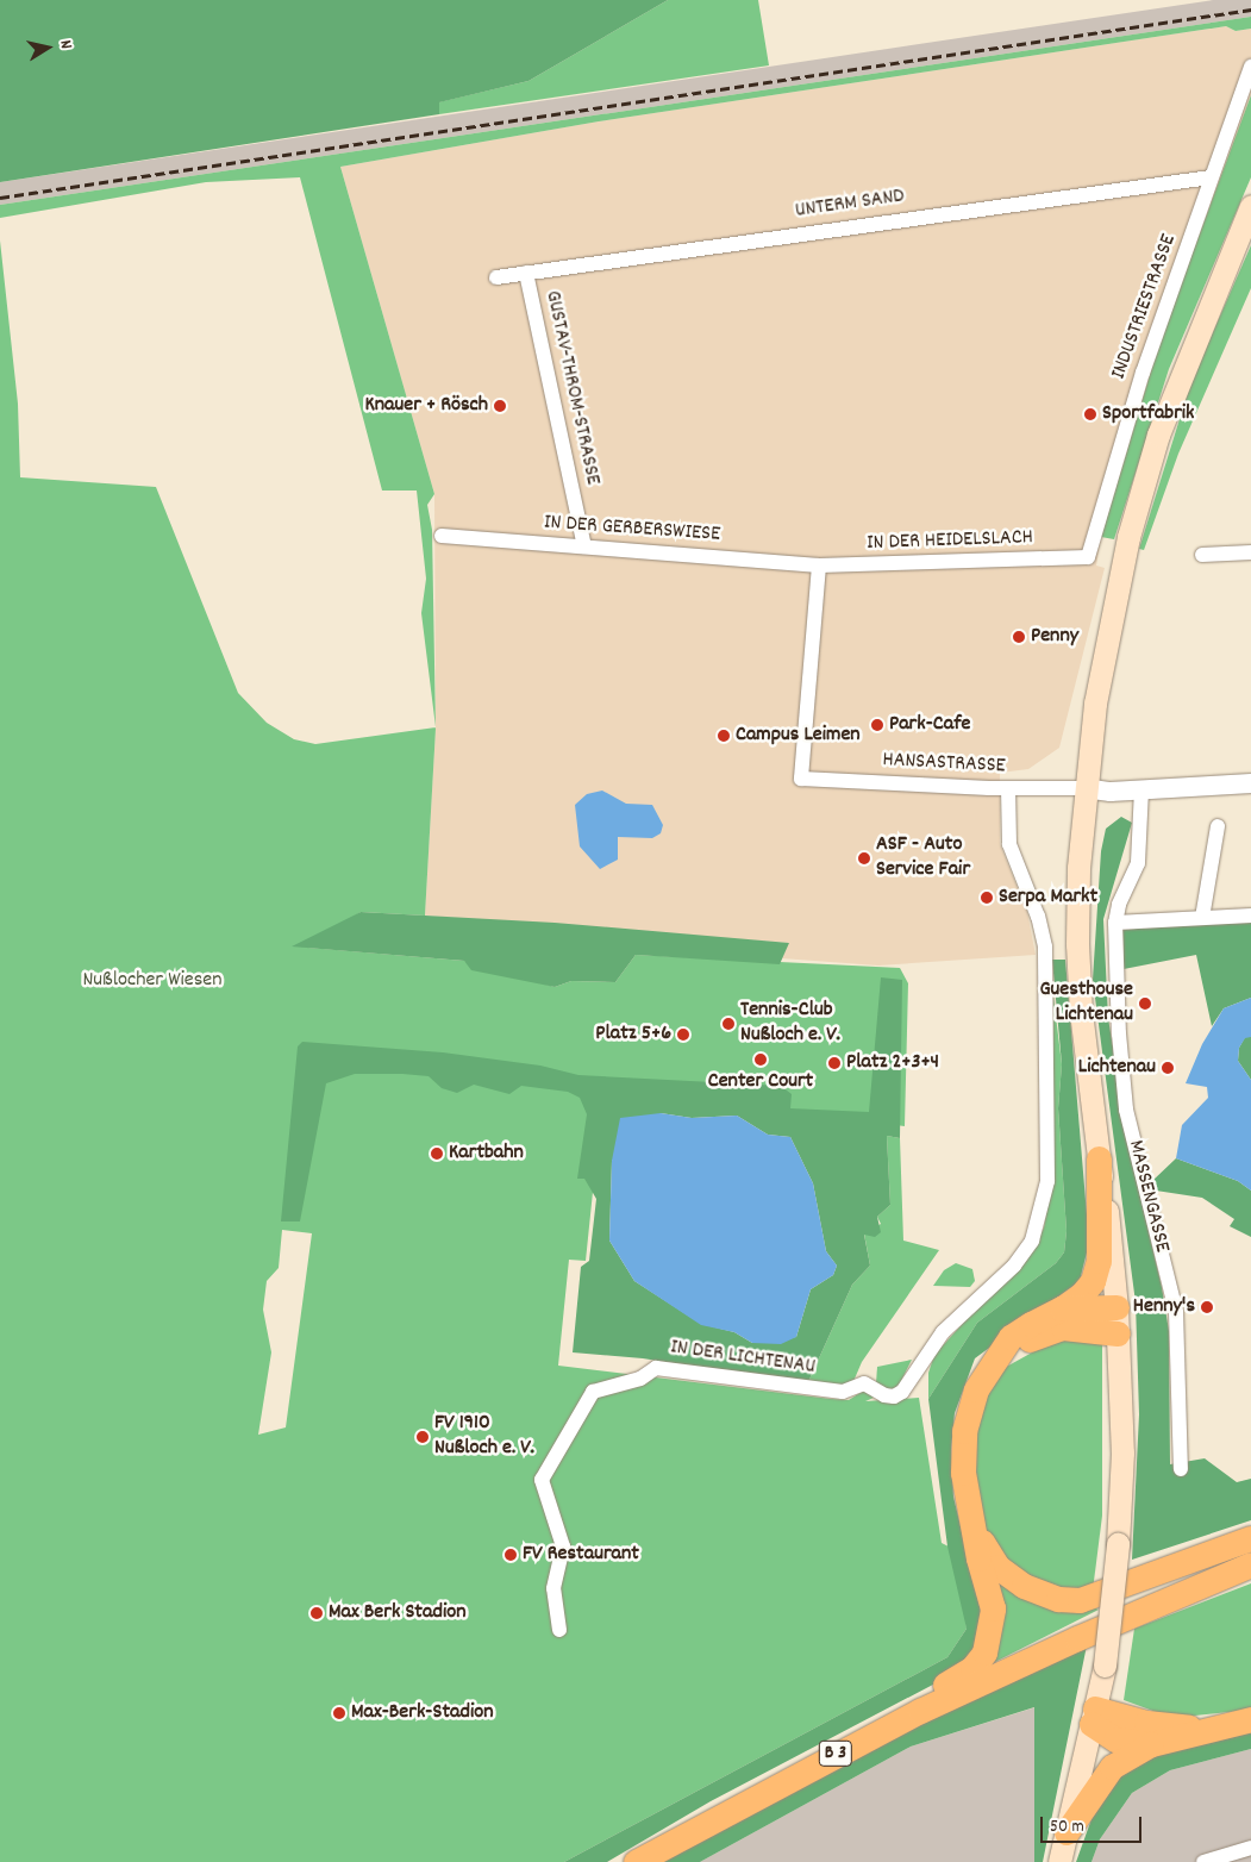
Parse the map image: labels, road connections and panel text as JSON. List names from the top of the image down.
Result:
{
  "streets": {
    "highway": ["B 3"],
    "street": [
      "UNTERM SAND",
      "INDUSTRIESTRASSE",
      "GUSTAV-THROM-STRASSE",
      "IN DER GERBERSWIESE",
      "IN DER HEIDELSLACH",
      "HANSASTRASSE",
      "MASSENGASSE",
      "IN DER LICHTENAU"
    ]
  },
  "crossings": [
    ["UNTERM SAND", "INDUSTRIESTRASSE"],
    ["UNTERM SAND", "GUSTAV-THROM-STRASSE"],
    ["INDUSTRIESTRASSE", "IN DER HEIDELSLACH"],
    ["GUSTAV-THROM-STRASSE", "IN DER GERBERSWIESE"],
    ["IN DER GERBERSWIESE", "IN DER HEIDELSLACH"],
    ["IN DER GERBERSWIESE", "HANSASTRASSE"],
    ["IN DER HEIDELSLACH", "HANSASTRASSE"],
    ["HANSASTRASSE", "IN DER LICHTENAU"]
  ],
  "parks": ["Nußlocher Wiesen"],
  "places": [
    "Knauer + Rösch",
    "Sportfabrik",
    "Penny",
    "Park-Cafe",
    "Campus Leimen",
    "ASF - Auto Service Fair",
    "Serpa Markt",
    "Guesthouse Lichtenau",
    "Tennis-Club Nußloch e. V.",
    "Platz 5+6",
    "Center Court",
    "Platz 2+3+4",
    "Lichtenau",
    "Kartbahn",
    "Henny's",
    "FV 1910 Nußloch e. V.",
    "FV Restaurant",
    "Max Berk Stadion",
    "Max-Berk-Stadion"
  ],
  "scale_bar": "50 m",
  "north": "right"
}
